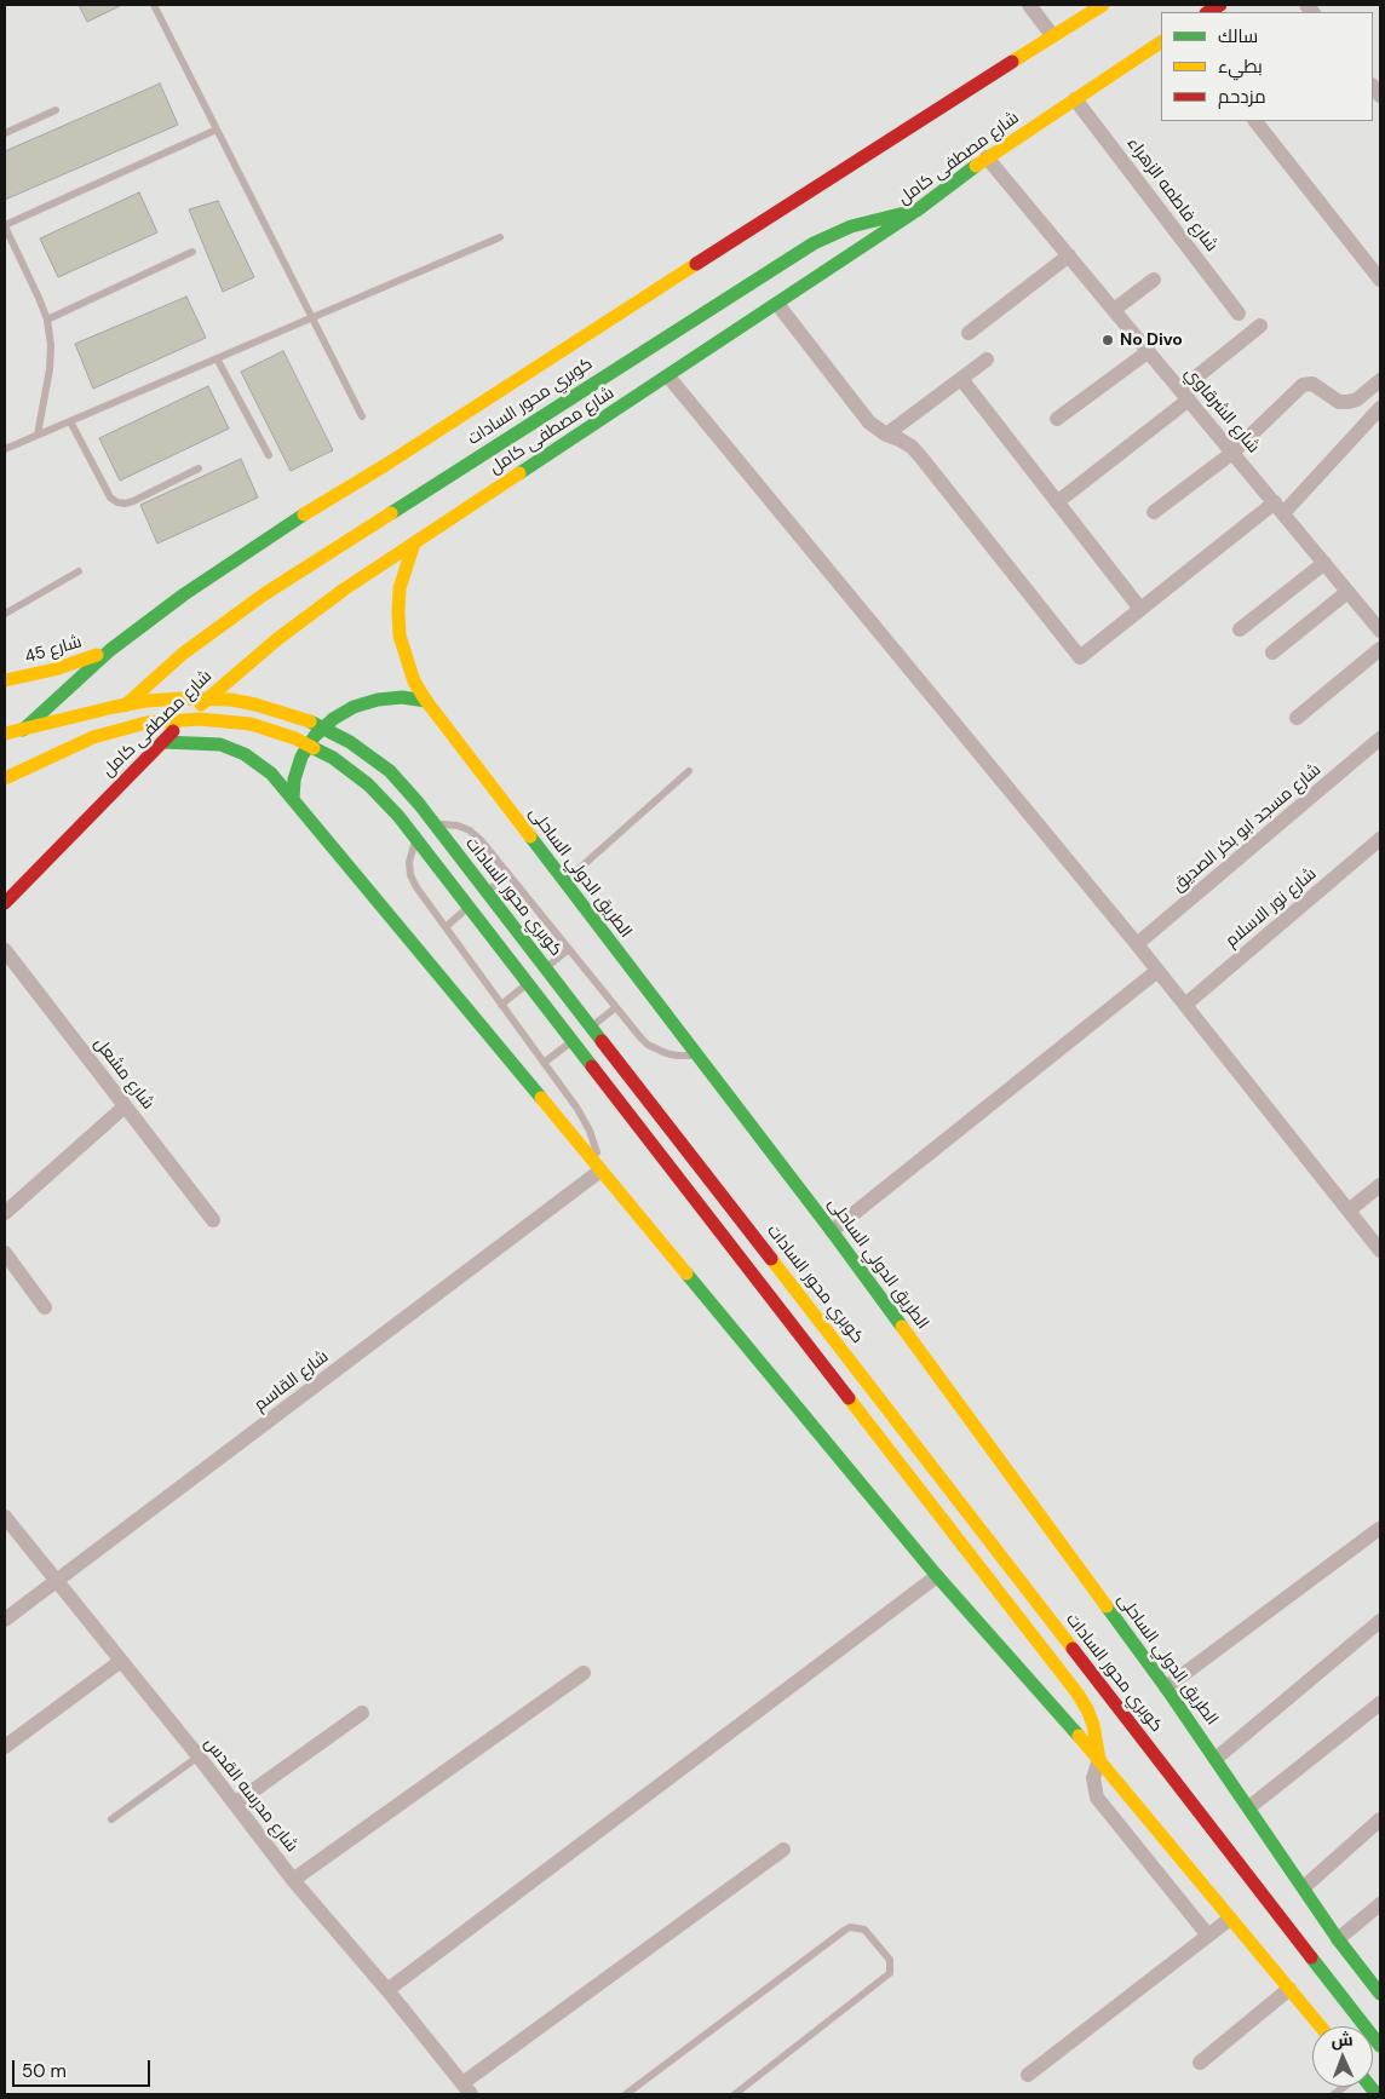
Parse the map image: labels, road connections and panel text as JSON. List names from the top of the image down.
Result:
{
  "streets": {
    "main road": [
      "شارع مصطفى كامل",
      "كوبري محور السادات",
      "شارع 45",
      "الطريق الدولي الساحلى"
    ],
    "street": [
      "شارع فاطمه الزهراء",
      "شارع الشرقاوي",
      "شارع مسجد ابو بكر الصديق",
      "شارع نور الاسلام",
      "شارع مشعل",
      "شارع القاسم",
      "شارع مدرسه القدس"
    ]
  },
  "crossings": [
    ["شارع مصطفى كامل", "شارع فاطمه الزهراء"],
    ["شارع مصطفى كامل", "كوبري محور السادات"],
    ["شارع مصطفى كامل", "شارع الشرقاوي"],
    ["شارع مصطفى كامل", "الطريق الدولي الساحلى"],
    ["شارع القاسم", "شارع مدرسه القدس"]
  ],
  "places": ["No Divo"],
  "legend": ["سالك", "بطيء", "مزدحم"],
  "scale_bar": "50 m",
  "north": "top"
}
